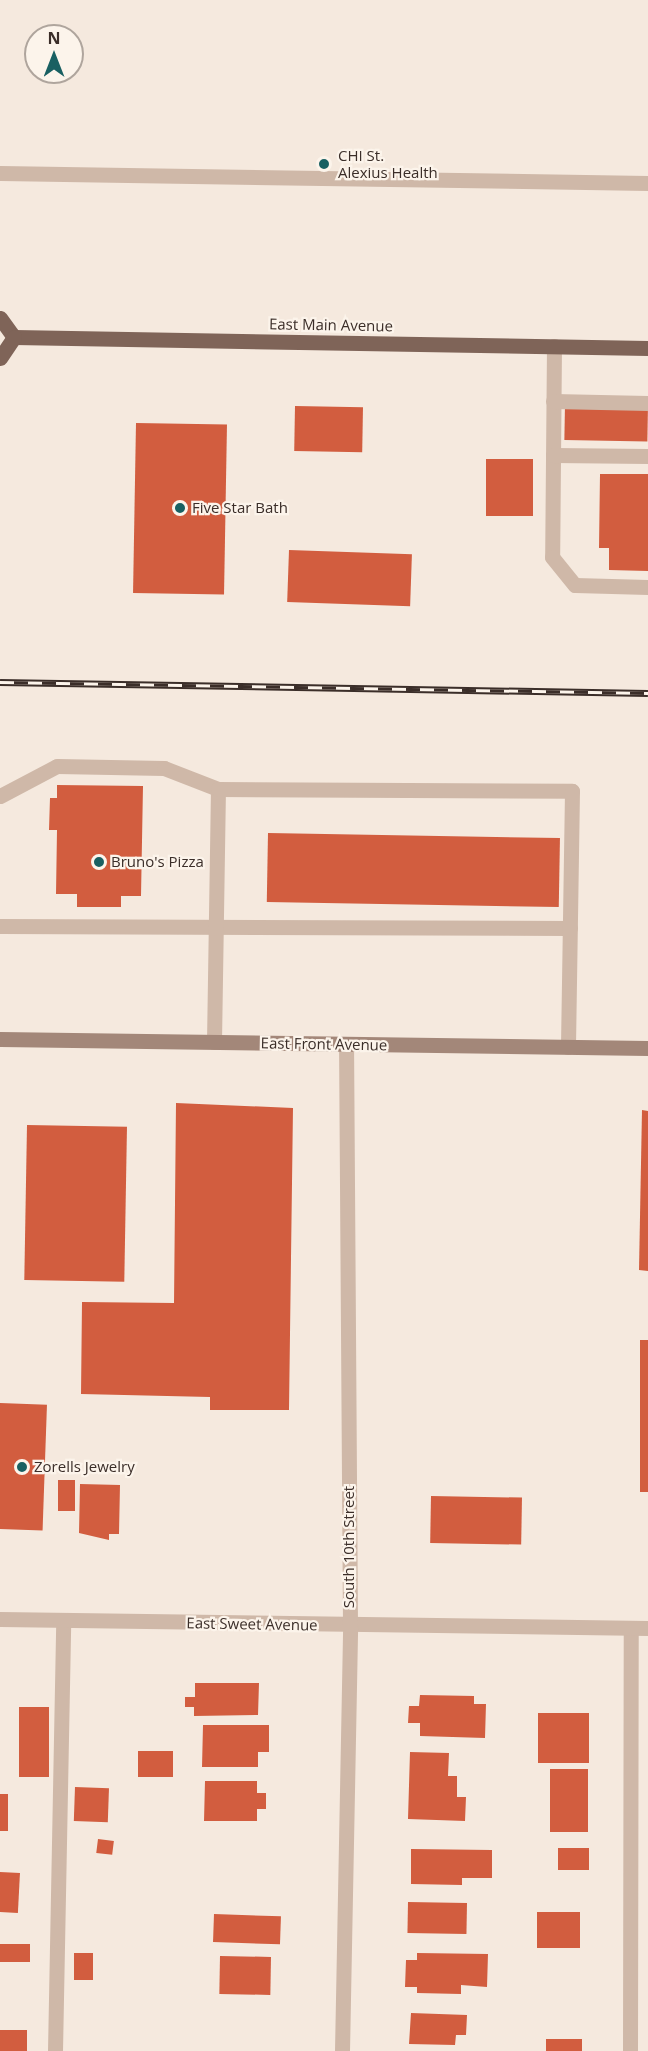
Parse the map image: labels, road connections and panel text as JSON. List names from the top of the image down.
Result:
{
  "streets": {
    "main road": ["East Main Avenue"],
    "street": ["East Front Avenue", "South 10th Street", "East Sweet Avenue"]
  },
  "crossings": [
    ["East Front Avenue", "South 10th Street"],
    ["South 10th Street", "East Sweet Avenue"]
  ],
  "places": [
    "CHI St. Alexius Health",
    "Five Star Bath",
    "Bruno's Pizza",
    "Zorells Jewelry"
  ],
  "north": "top"
}
